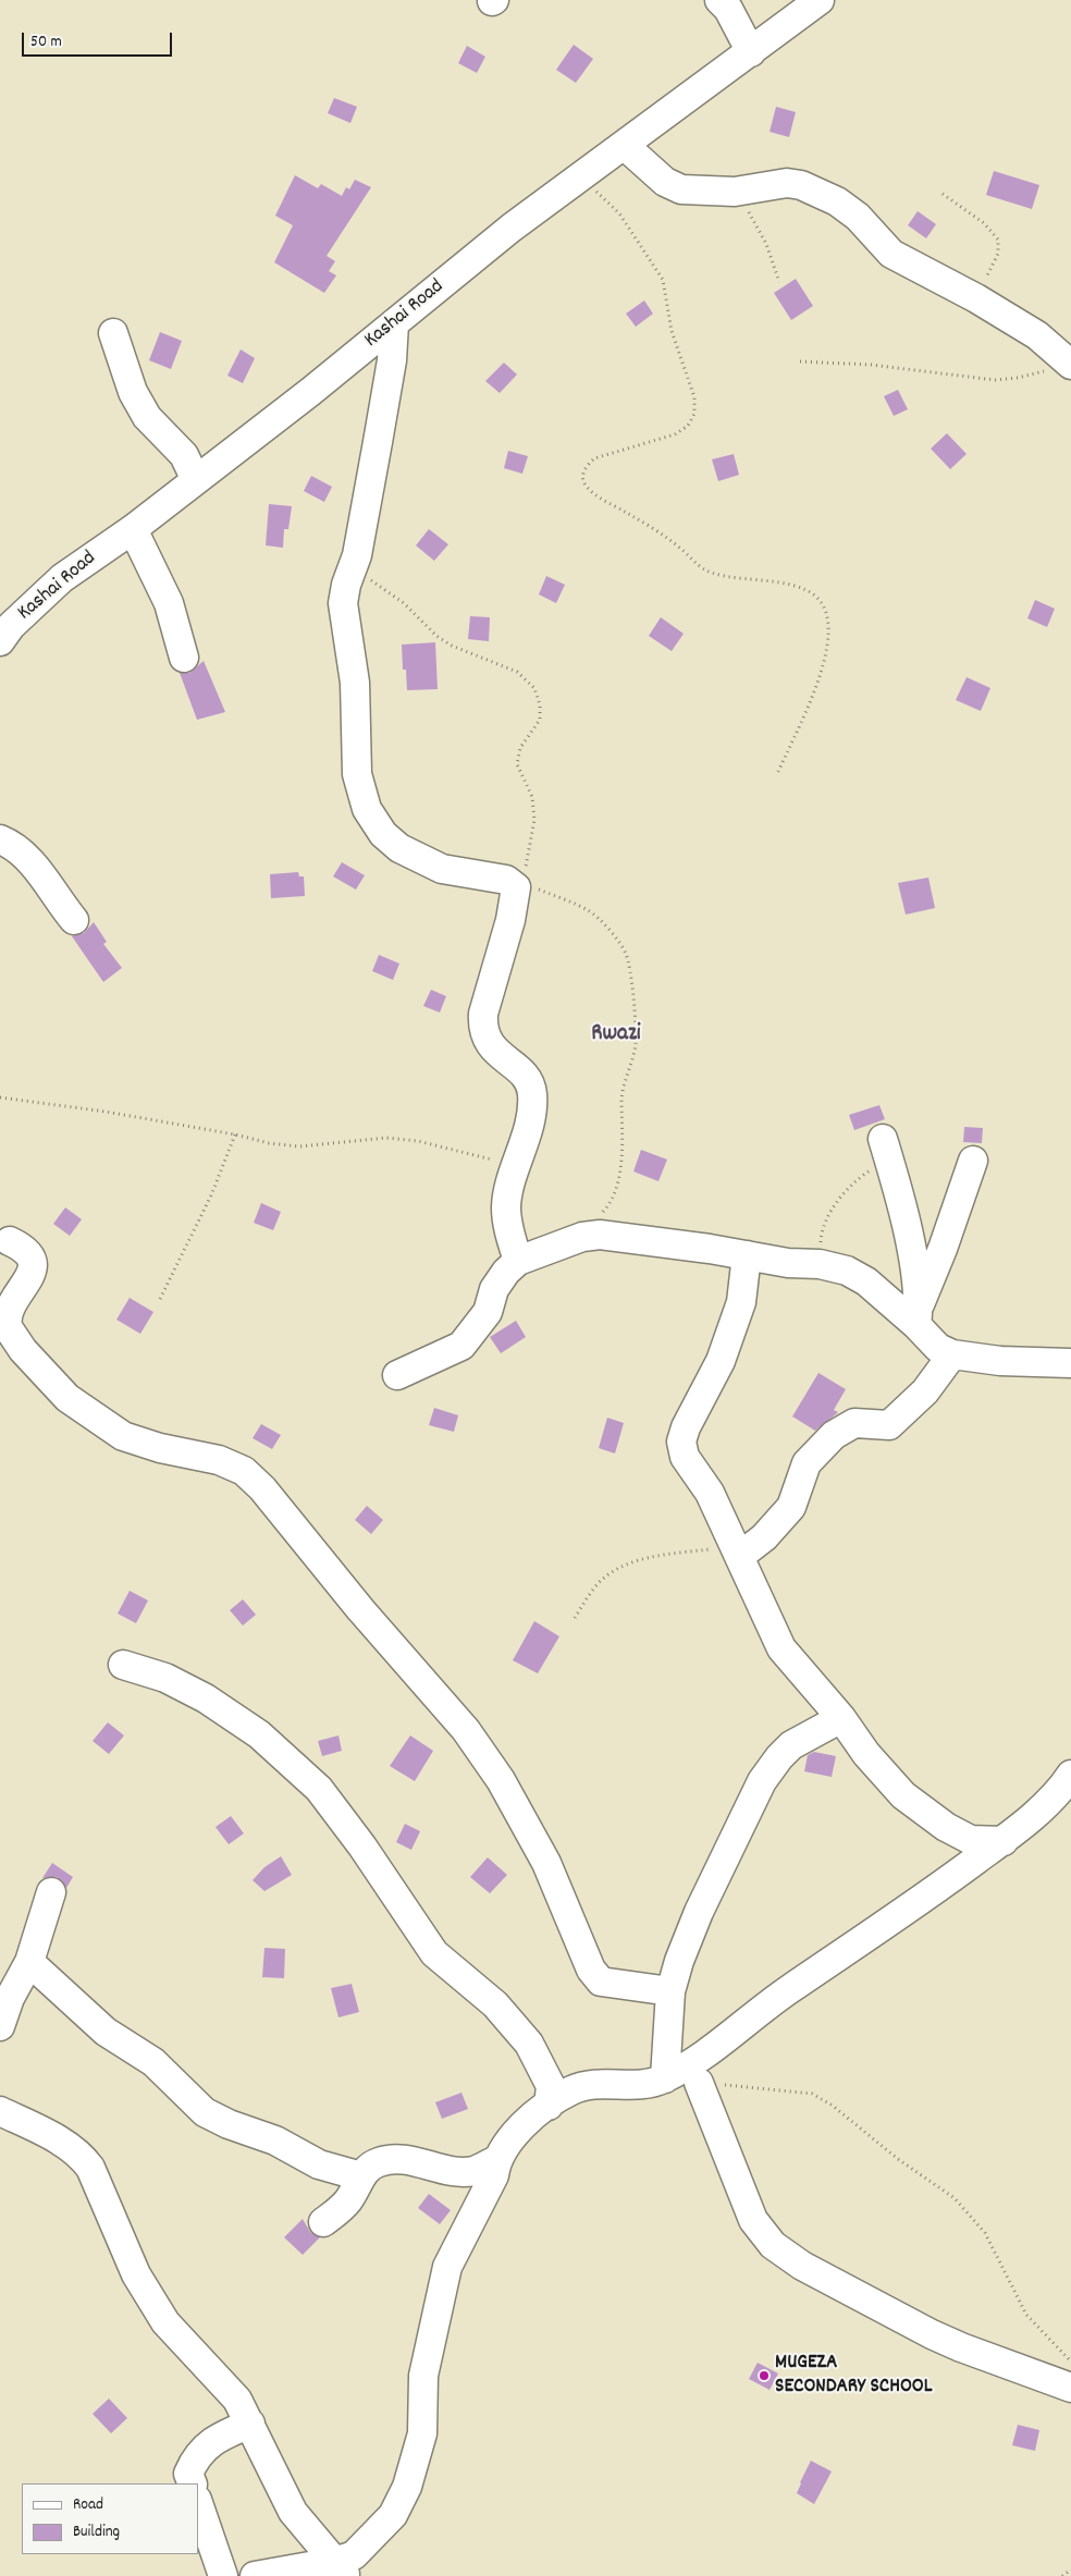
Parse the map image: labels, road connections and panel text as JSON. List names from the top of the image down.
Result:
{
  "streets": {
    "street": ["Kashai Road"]
  },
  "districts": ["Rwazi"],
  "places": ["MUGEZA SECONDARY SCHOOL"],
  "legend": ["Road", "Building"],
  "scale_bar": "50 m"
}
